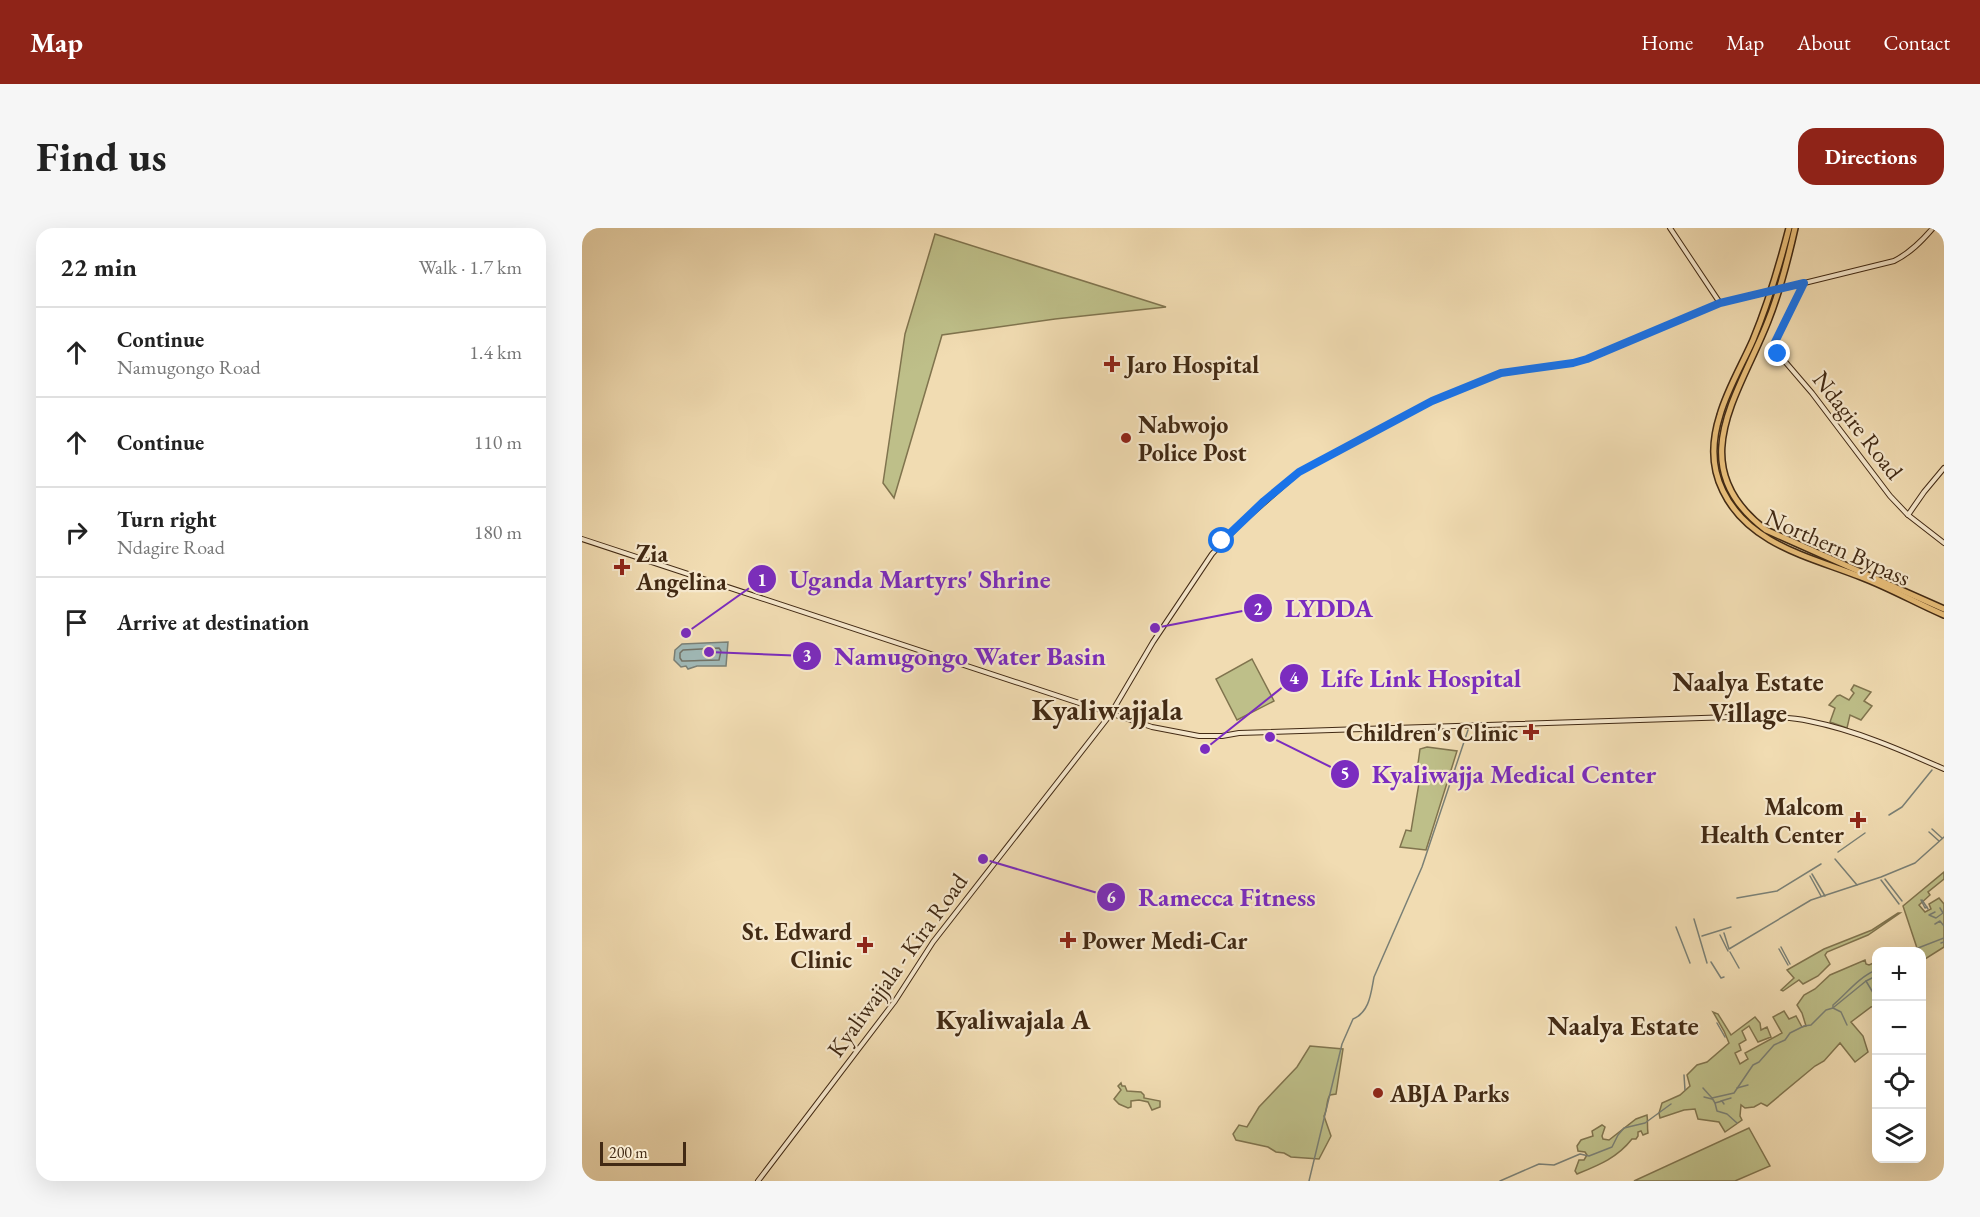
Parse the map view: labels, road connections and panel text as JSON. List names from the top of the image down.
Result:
{
  "streets": {
    "highway": ["Northern Bypass"],
    "main road": ["Ndagire Road", "Kyaliwajjala - Kira Road"]
  },
  "crossings": [
    ["Ndagire Road", "Kyaliwajjala - Kira Road"]
  ],
  "districts": [
    "Naalya Estate Village",
    "Kyaliwajjala",
    "Kyaliwajala A",
    "Naalya Estate"
  ],
  "places": {
    "health": [
      "Jaro Hospital",
      "Zia Angelina",
      "Children's Clinic",
      "Malcom Health Center",
      "Power Medi-Car",
      "St. Edward Clinic"
    ],
    "other": [
      "Nabwojo Police Post",
      "LYDDA",
      "Uganda Martyrs' Shrine",
      "Namugongo Water Basin",
      "Kyaliwajja Medical Center",
      "Life Link Hospital",
      "Ramecca Fitness",
      "ABJA Parks"
    ]
  },
  "scale_bar": "200 m",
  "page": {
    "header": "Map",
    "nav": [
      "Home",
      "Map",
      "About",
      "Contact"
    ],
    "buttons": "Directions",
    "title": "Find us",
    "heading": ["22 min", "Walk · 1.7 km"],
    "list": [
      ["Continue", "Namugongo Road", "1.4 km"],
      ["Continue", "110 m"],
      ["Turn right", "Ndagire Road", "180 m"],
      "Arrive at destination"
    ],
    "map_buttons": ["+", "−"],
    "scale": "200 m"
  }
}
